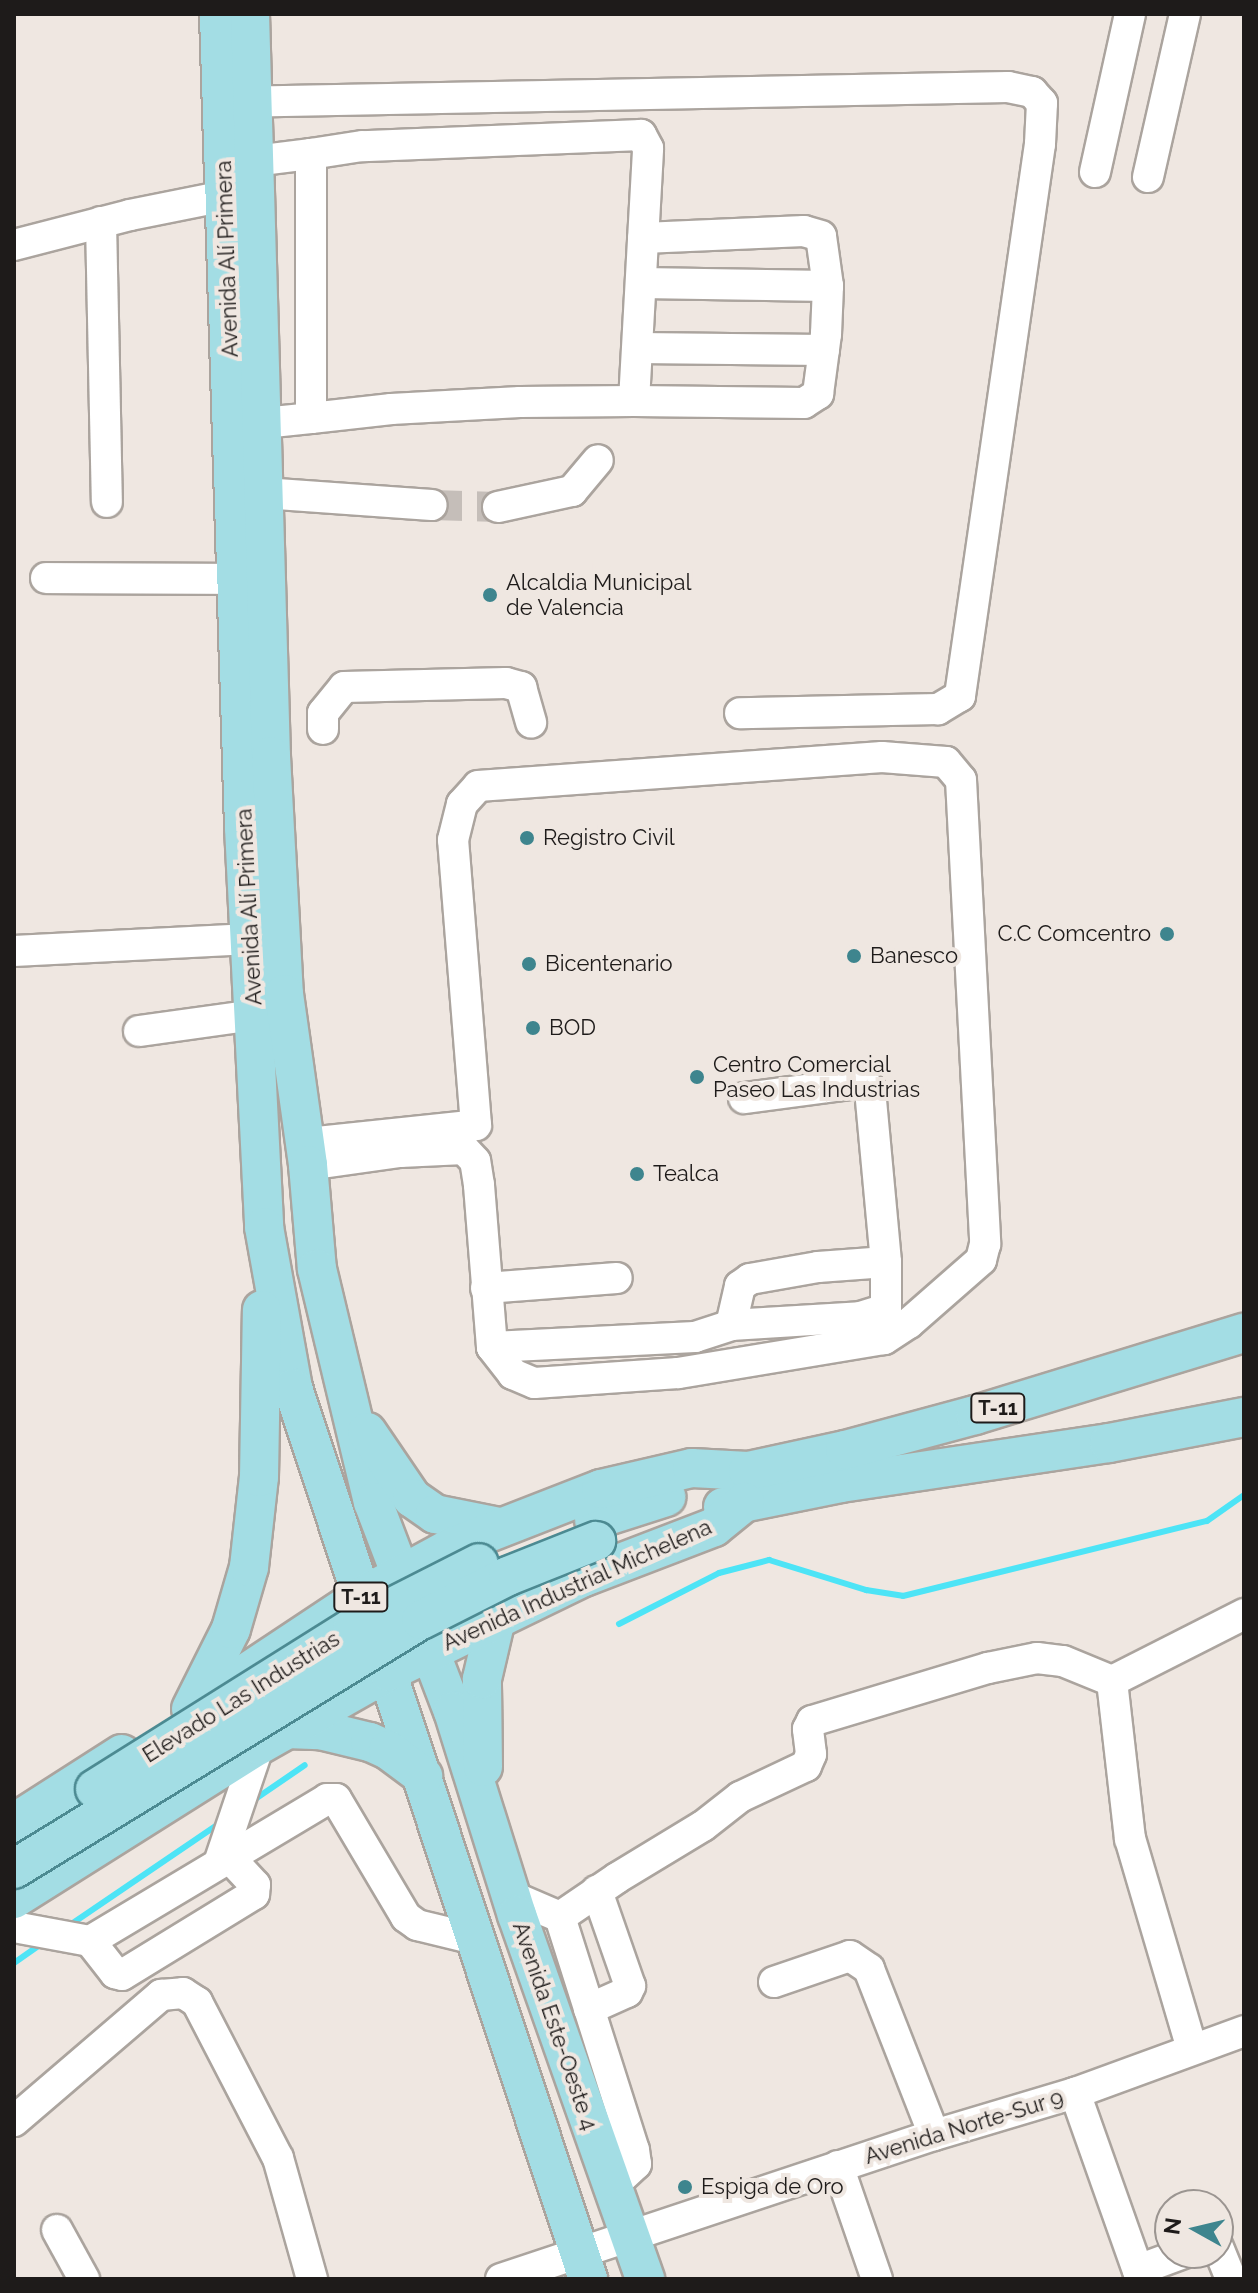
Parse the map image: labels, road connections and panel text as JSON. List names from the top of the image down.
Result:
{
  "streets": {
    "main road": [
      "Avenida Alí Primera",
      "T-11",
      "Avenida Industrial Michelena",
      "Elevado Las Industrias",
      "Avenida Este-Oeste 4"
    ],
    "street": ["Avenida Norte-Sur 9"]
  },
  "crossings": [
    ["Avenida Alí Primera", "Avenida Industrial Michelena"],
    ["Avenida Alí Primera", "Avenida Este-Oeste 4"],
    ["Avenida Alí Primera", "Avenida Norte-Sur 9"],
    ["Avenida Industrial Michelena", "Elevado Las Industrias"],
    ["Avenida Este-Oeste 4", "Avenida Norte-Sur 9"]
  ],
  "places": [
    "Alcaldia Municipal de Valencia",
    "Registro Civil",
    "C.C Comcentro",
    "Banesco",
    "Bicentenario",
    "BOD",
    "Centro Comercial Paseo Las Industrias",
    "Tealca",
    "Espiga de Oro"
  ],
  "north": "left"
}
